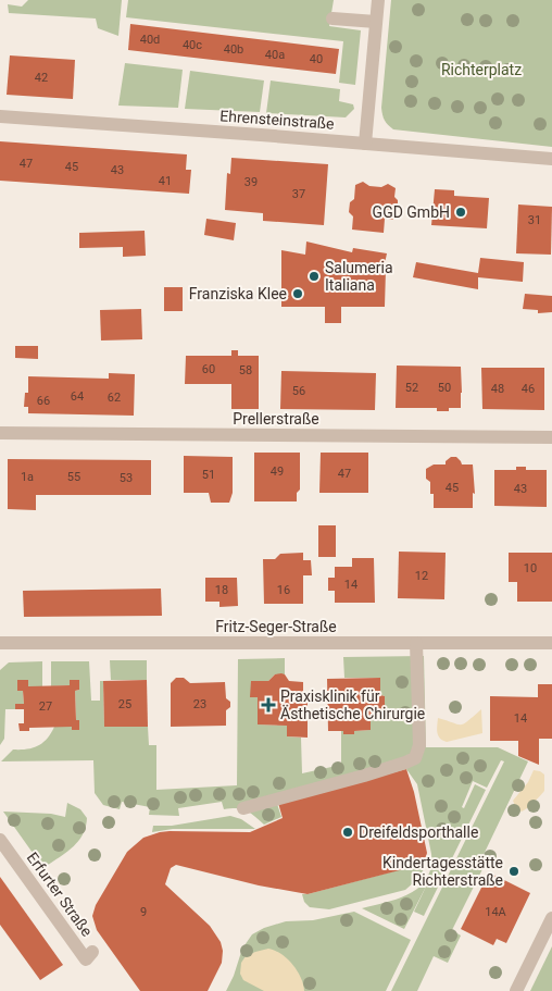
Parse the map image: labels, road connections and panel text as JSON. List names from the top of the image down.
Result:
{
  "streets": {
    "street": [
      "Ehrensteinstraße",
      "Prellerstraße",
      "Fritz-Seger-Straße",
      "Erfurter Straße"
    ]
  },
  "parks": ["Richterplatz"],
  "places": {
    "other": [
      "GGD GmbH",
      "Salumeria Italiana",
      "Franziska Klee",
      "Dreifeldsporthalle",
      "Kindertagesstätte Richterstraße"
    ],
    "health": ["Praxisklinik für Ästhetische Chirurgie"]
  },
  "house_numbers": [
    "40d",
    "40c",
    "40b",
    "40a",
    "40",
    "42",
    "47",
    "45",
    "43",
    "41",
    "39",
    "37",
    "31",
    "60",
    "58",
    "52",
    "50",
    "48",
    "46",
    "56",
    "64",
    "62",
    "66",
    "49",
    "47",
    "51",
    "1a",
    "55",
    "53",
    "45",
    "43",
    "10",
    "12",
    "14",
    "18",
    "16",
    "25",
    "23",
    "27",
    "14",
    "9",
    "14A"
  ]
}
